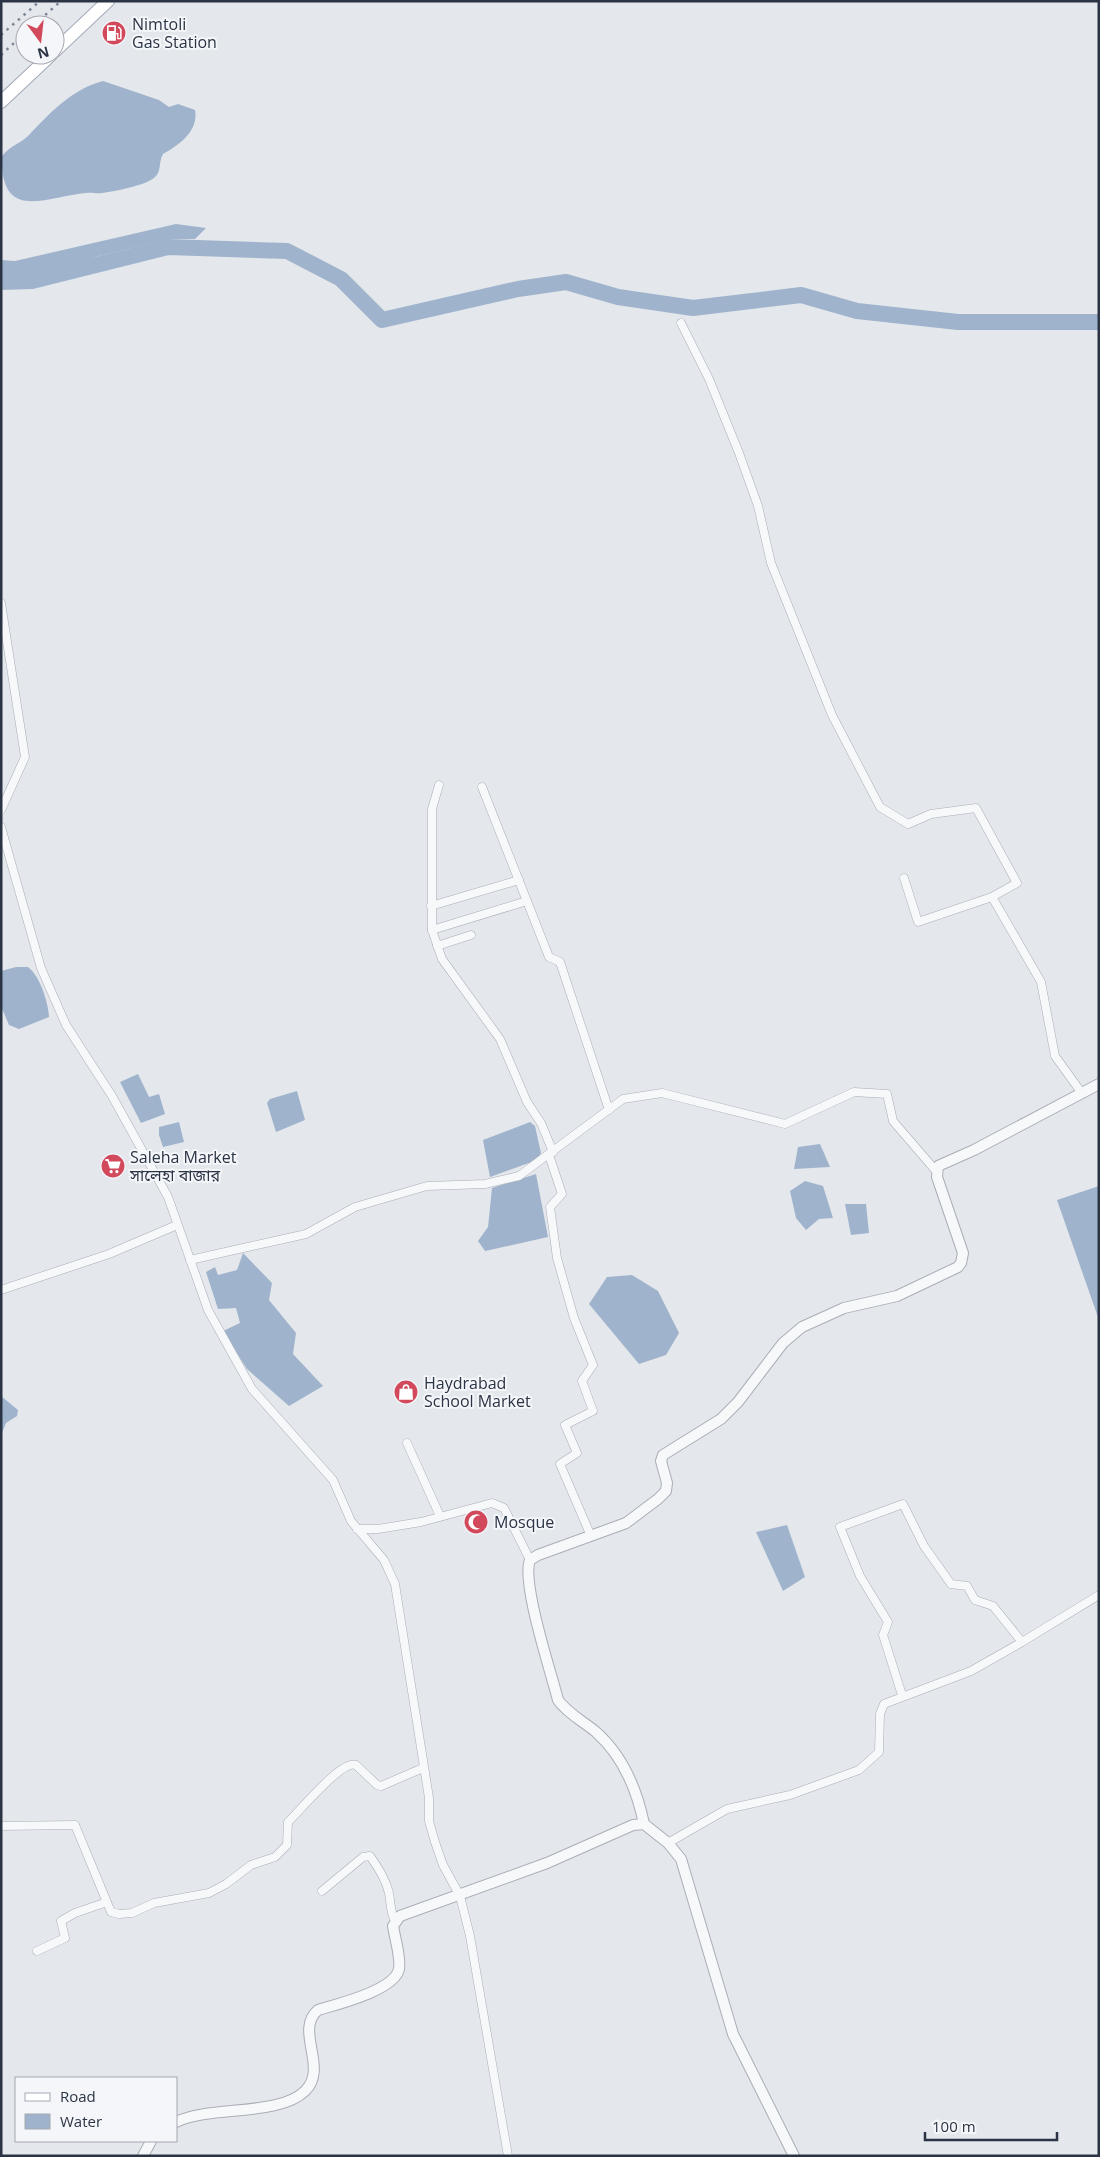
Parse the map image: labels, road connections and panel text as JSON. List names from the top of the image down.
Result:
{
  "places": {
    "fuel station": ["Nimtoli Gas Station"],
    "supermarket": ["Saleha Market সালেহা বাজার"],
    "shop": ["Haydrabad School Market"],
    "mosque": ["Mosque"]
  },
  "legend": ["Road", "Water"],
  "scale_bar": "100 m",
  "north": "bottom"
}
